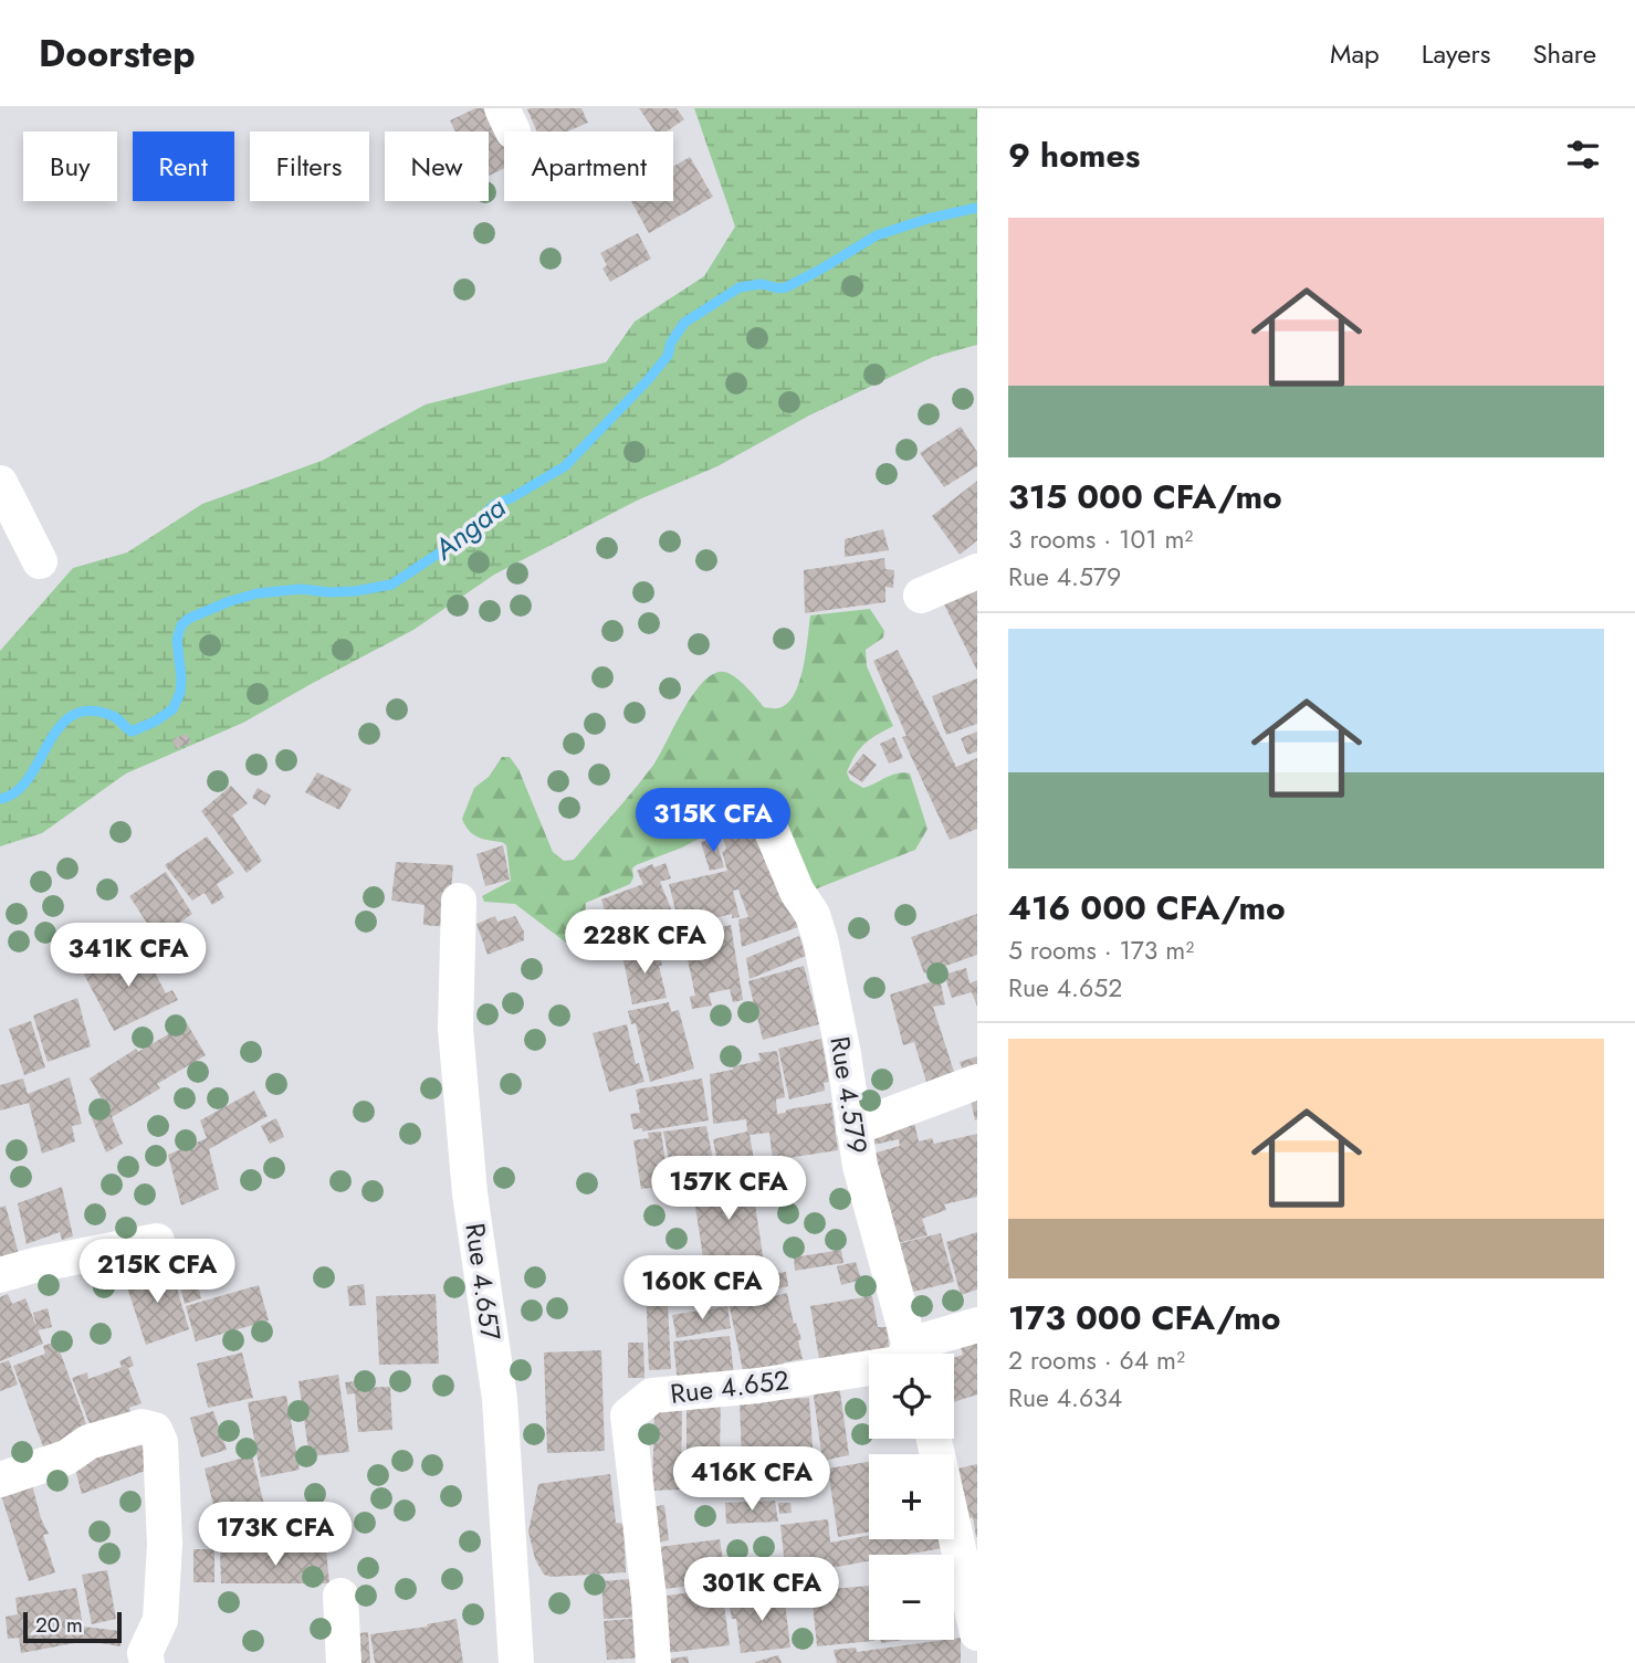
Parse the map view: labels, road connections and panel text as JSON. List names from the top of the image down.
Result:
{
  "streets": {
    "street": ["Rue 4.579", "Rue 4.657", "Rue 4.652"]
  },
  "water": ["Angaa"],
  "scale_bar": "20 m",
  "page": {
    "header": "Doorstep",
    "nav": ["Map", "Layers", "Share"],
    "heading": "9 homes",
    "chip": [
      "Buy",
      "Rent",
      "Filters",
      "New",
      "Apartment"
    ],
    "list": [
      {
        "name": "315 000 CFA/mo",
        "note": "3 rooms · 101 m² · Rue 4.579"
      },
      {
        "name": "416 000 CFA/mo",
        "note": "5 rooms · 173 m² · Rue 4.652"
      },
      {
        "name": "173 000 CFA/mo",
        "note": "2 rooms · 64 m² · Rue 4.634"
      }
    ],
    "price": [
      "315K CFA",
      "228K CFA",
      "341K CFA",
      "157K CFA",
      "215K CFA",
      "160K CFA",
      "416K CFA",
      "173K CFA",
      "301K CFA"
    ],
    "map_buttons": ["+", "−"],
    "scale": "20 m"
  }
}
